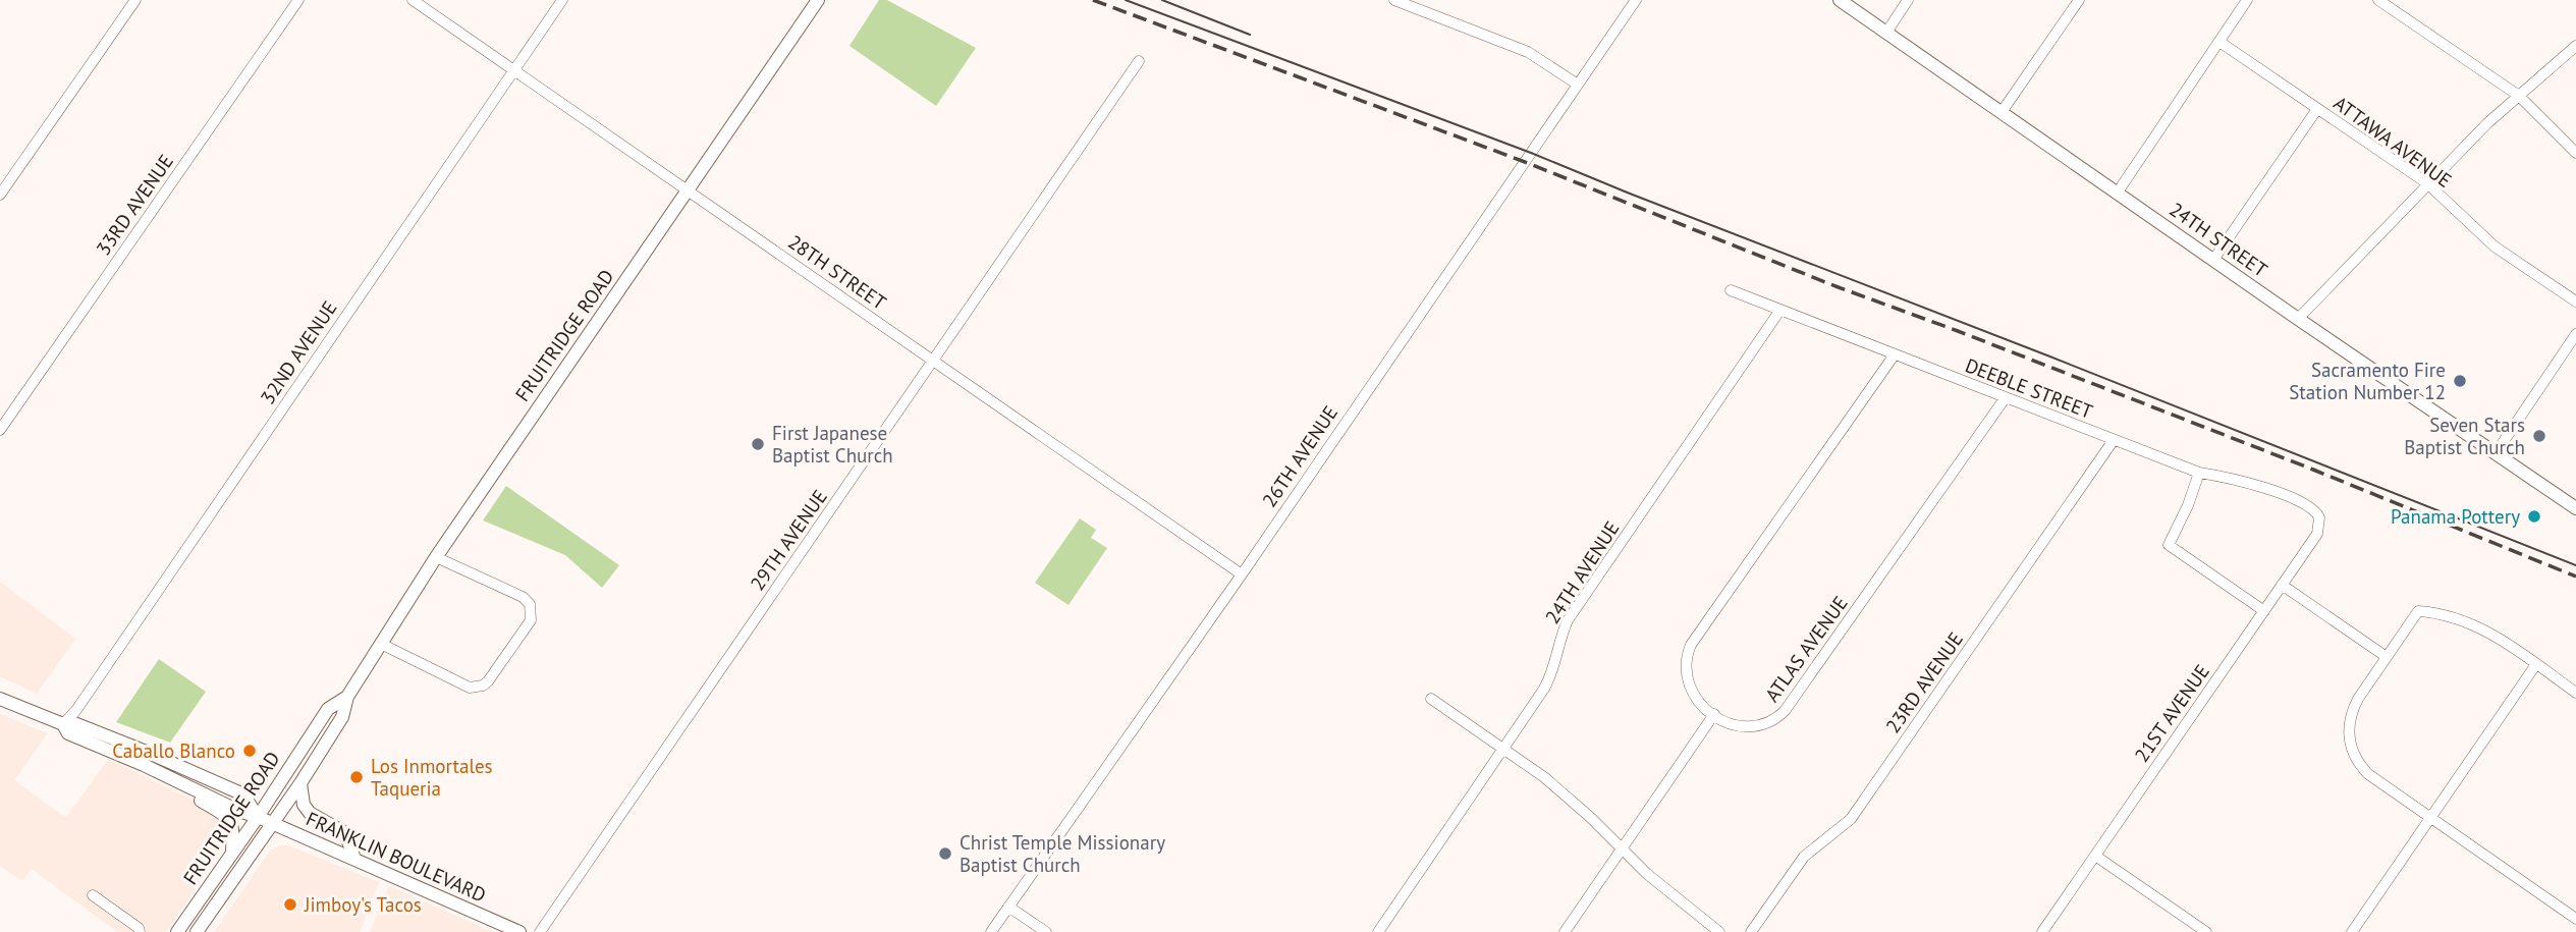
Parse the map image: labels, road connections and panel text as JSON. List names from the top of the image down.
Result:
{
  "streets": {
    "main road": ["24TH STREET", "FRUITRIDGE ROAD", "FRANKLIN BOULEVARD"],
    "street": [
      "ATTAWA AVENUE",
      "33RD AVENUE",
      "28TH STREET",
      "32ND AVENUE",
      "DEEBLE STREET",
      "26TH AVENUE",
      "29TH AVENUE",
      "24TH AVENUE",
      "ATLAS AVENUE",
      "23RD AVENUE",
      "21ST AVENUE"
    ]
  },
  "crossings": [
    ["28TH STREET", "FRUITRIDGE ROAD"],
    ["28TH STREET", "32ND AVENUE"],
    ["28TH STREET", "26TH AVENUE"],
    ["28TH STREET", "29TH AVENUE"],
    ["FRUITRIDGE ROAD", "FRANKLIN BOULEVARD"],
    ["32ND AVENUE", "FRANKLIN BOULEVARD"],
    ["DEEBLE STREET", "24TH AVENUE"],
    ["DEEBLE STREET", "ATLAS AVENUE"],
    ["DEEBLE STREET", "23RD AVENUE"],
    ["DEEBLE STREET", "21ST AVENUE"]
  ],
  "places": [
    "Sacramento Fire Station Number 12",
    "Seven Stars Baptist Church",
    "First Japanese Baptist Church",
    "Panama Pottery",
    "Caballo Blanco",
    "Los Inmortales Taqueria",
    "Christ Temple Missionary Baptist Church",
    "Jimboy's Tacos"
  ]
}
